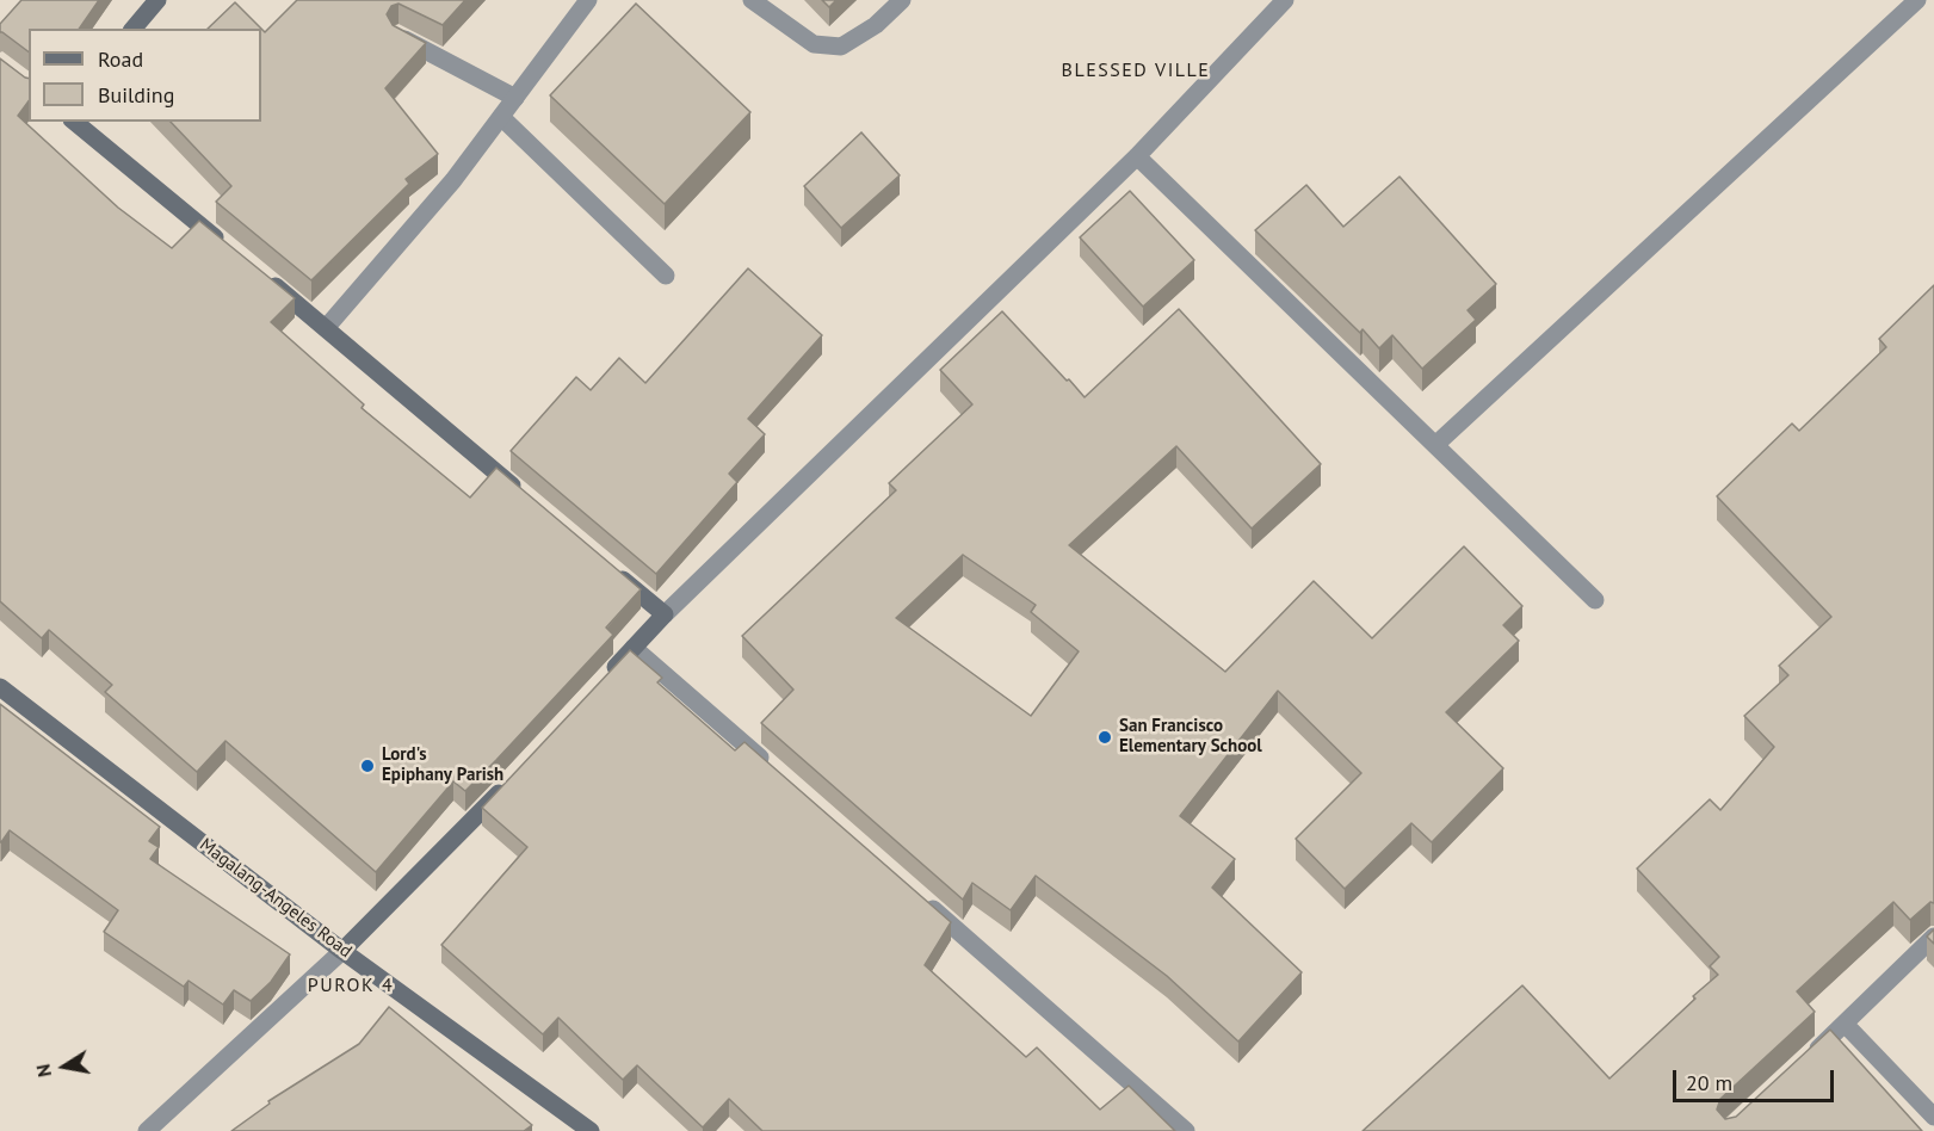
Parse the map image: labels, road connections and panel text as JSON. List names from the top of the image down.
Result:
{
  "streets": {
    "street": ["Magalang-Angeles Road"]
  },
  "districts": ["BLESSED VILLE", "PUROK 4"],
  "places": ["San Francisco Elementary School", "Lord's Epiphany Parish"],
  "legend": ["Road", "Building"],
  "scale_bar": "20 m",
  "north": "left"
}
